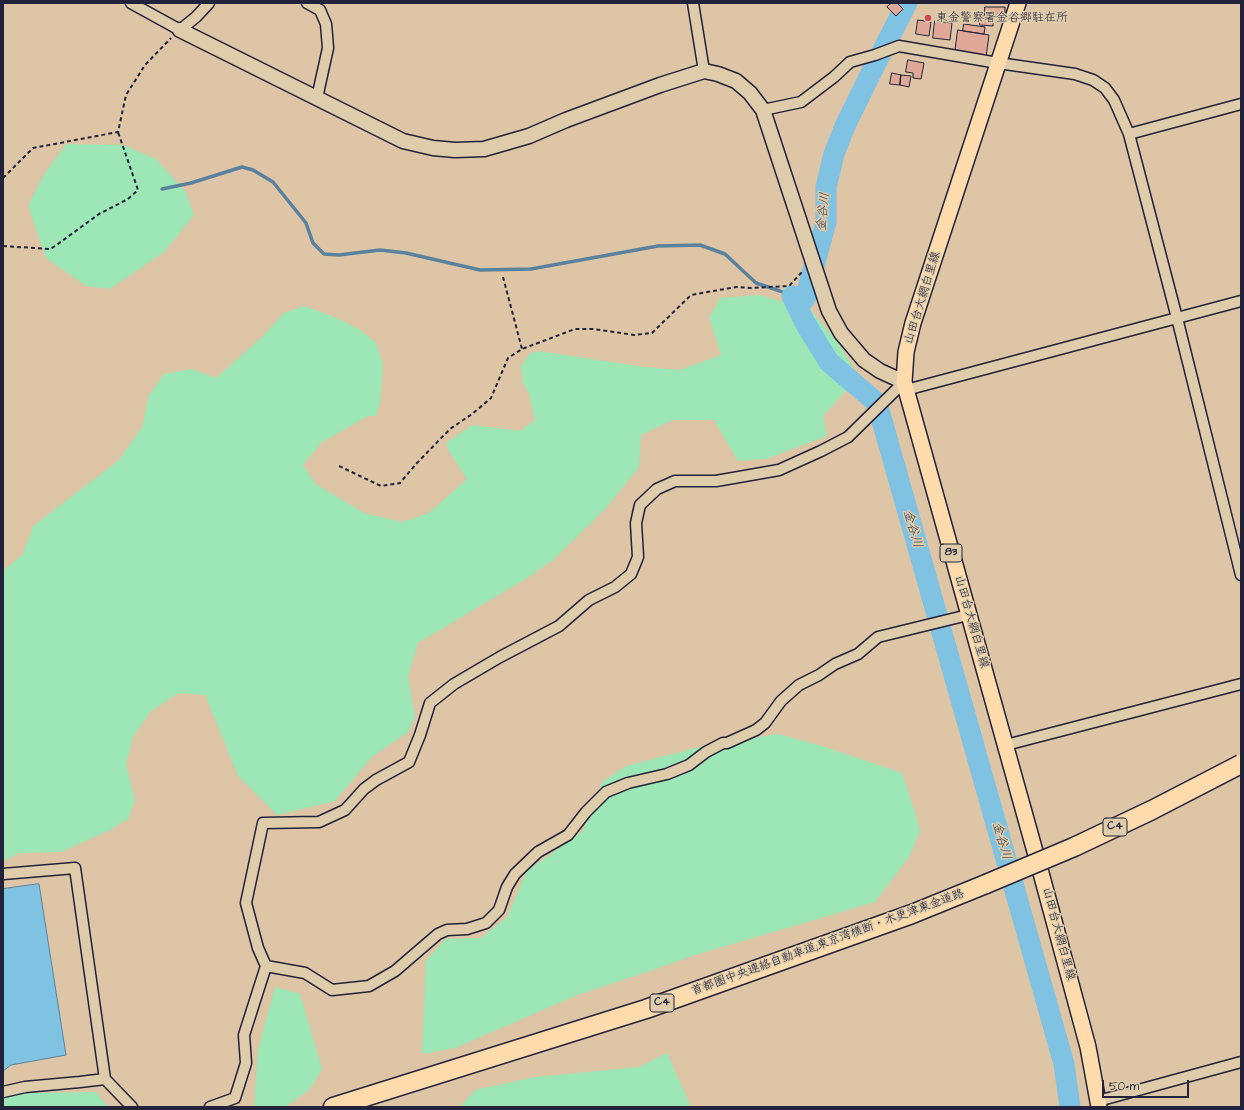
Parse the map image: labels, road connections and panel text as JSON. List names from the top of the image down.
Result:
{
  "streets": {
    "highway": ["C4", "首都圏中央連絡自動車道;東京湾横断・木更津東金道路"],
    "main road": ["山田台大網白里線", "83"]
  },
  "water": ["金谷川"],
  "places": ["東金警察署金谷郷駐在所"],
  "scale_bar": "50 m"
}
